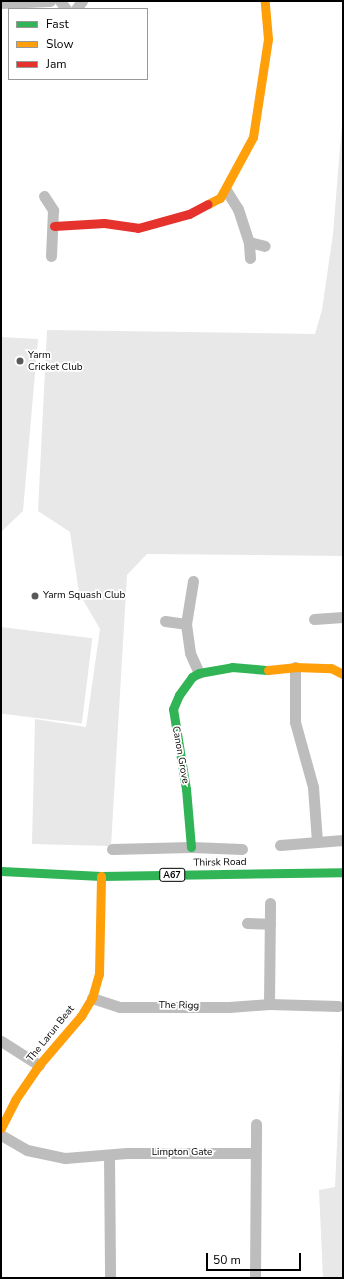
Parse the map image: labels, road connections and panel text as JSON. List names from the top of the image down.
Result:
{
  "streets": {
    "street": [
      "Canon Grove",
      "Thirsk Road",
      "A67",
      "The Rigg",
      "The Larun Beat",
      "Limpton Gate"
    ]
  },
  "crossings": [
    ["Thirsk Road", "The Larun Beat"],
    ["The Rigg", "The Larun Beat"]
  ],
  "places": ["Yarm Cricket Club", "Yarm Squash Club"],
  "legend": ["Fast", "Slow", "Jam"],
  "scale_bar": "50 m"
}
